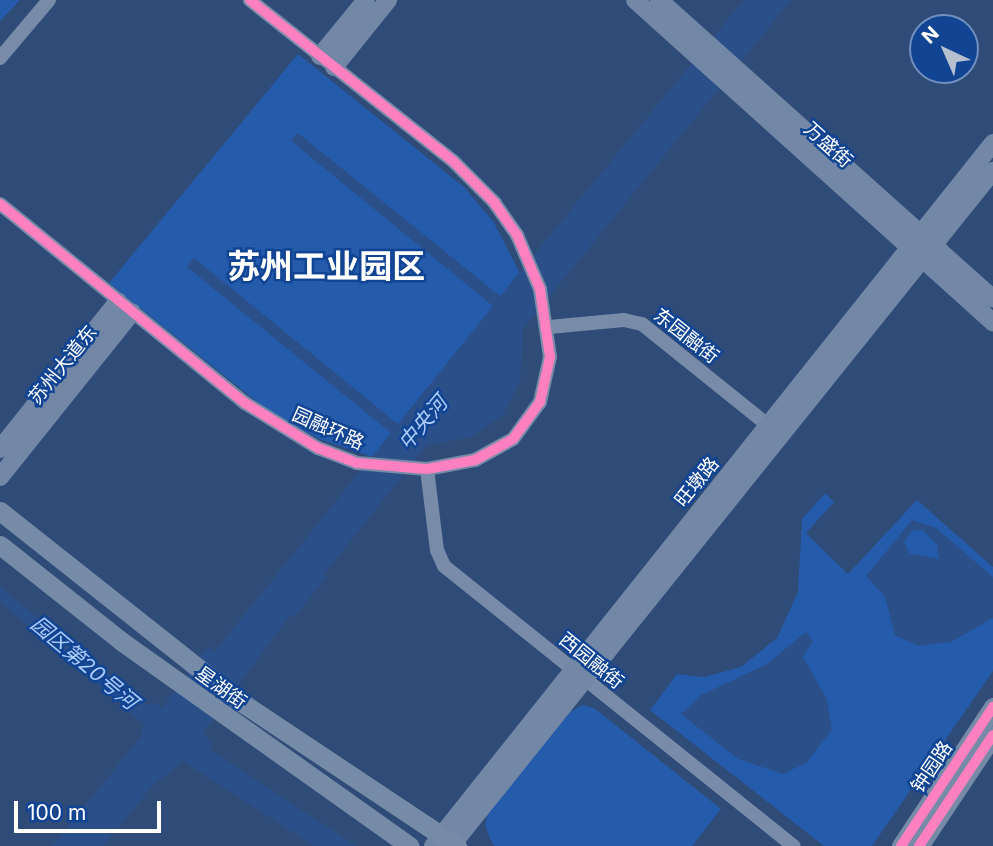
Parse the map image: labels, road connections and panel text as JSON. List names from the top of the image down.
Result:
{
  "streets": {
    "main road": [
      "万盛街",
      "苏州大道东",
      "旺墩路",
      "星湖街",
      "钟园路"
    ],
    "street": ["东园融街", "园融环路", "西园融街"]
  },
  "crossings": [
    ["万盛街", "旺墩路"],
    ["东园融街", "园融环路"],
    ["东园融街", "旺墩路"],
    ["苏州大道东", "园融环路"],
    ["园融环路", "西园融街"],
    ["旺墩路", "西园融街"],
    ["旺墩路", "星湖街"]
  ],
  "districts": ["苏州工业园区"],
  "water": ["中央河", "园区第20号河"],
  "scale_bar": "100 m",
  "north": "top left"
}
